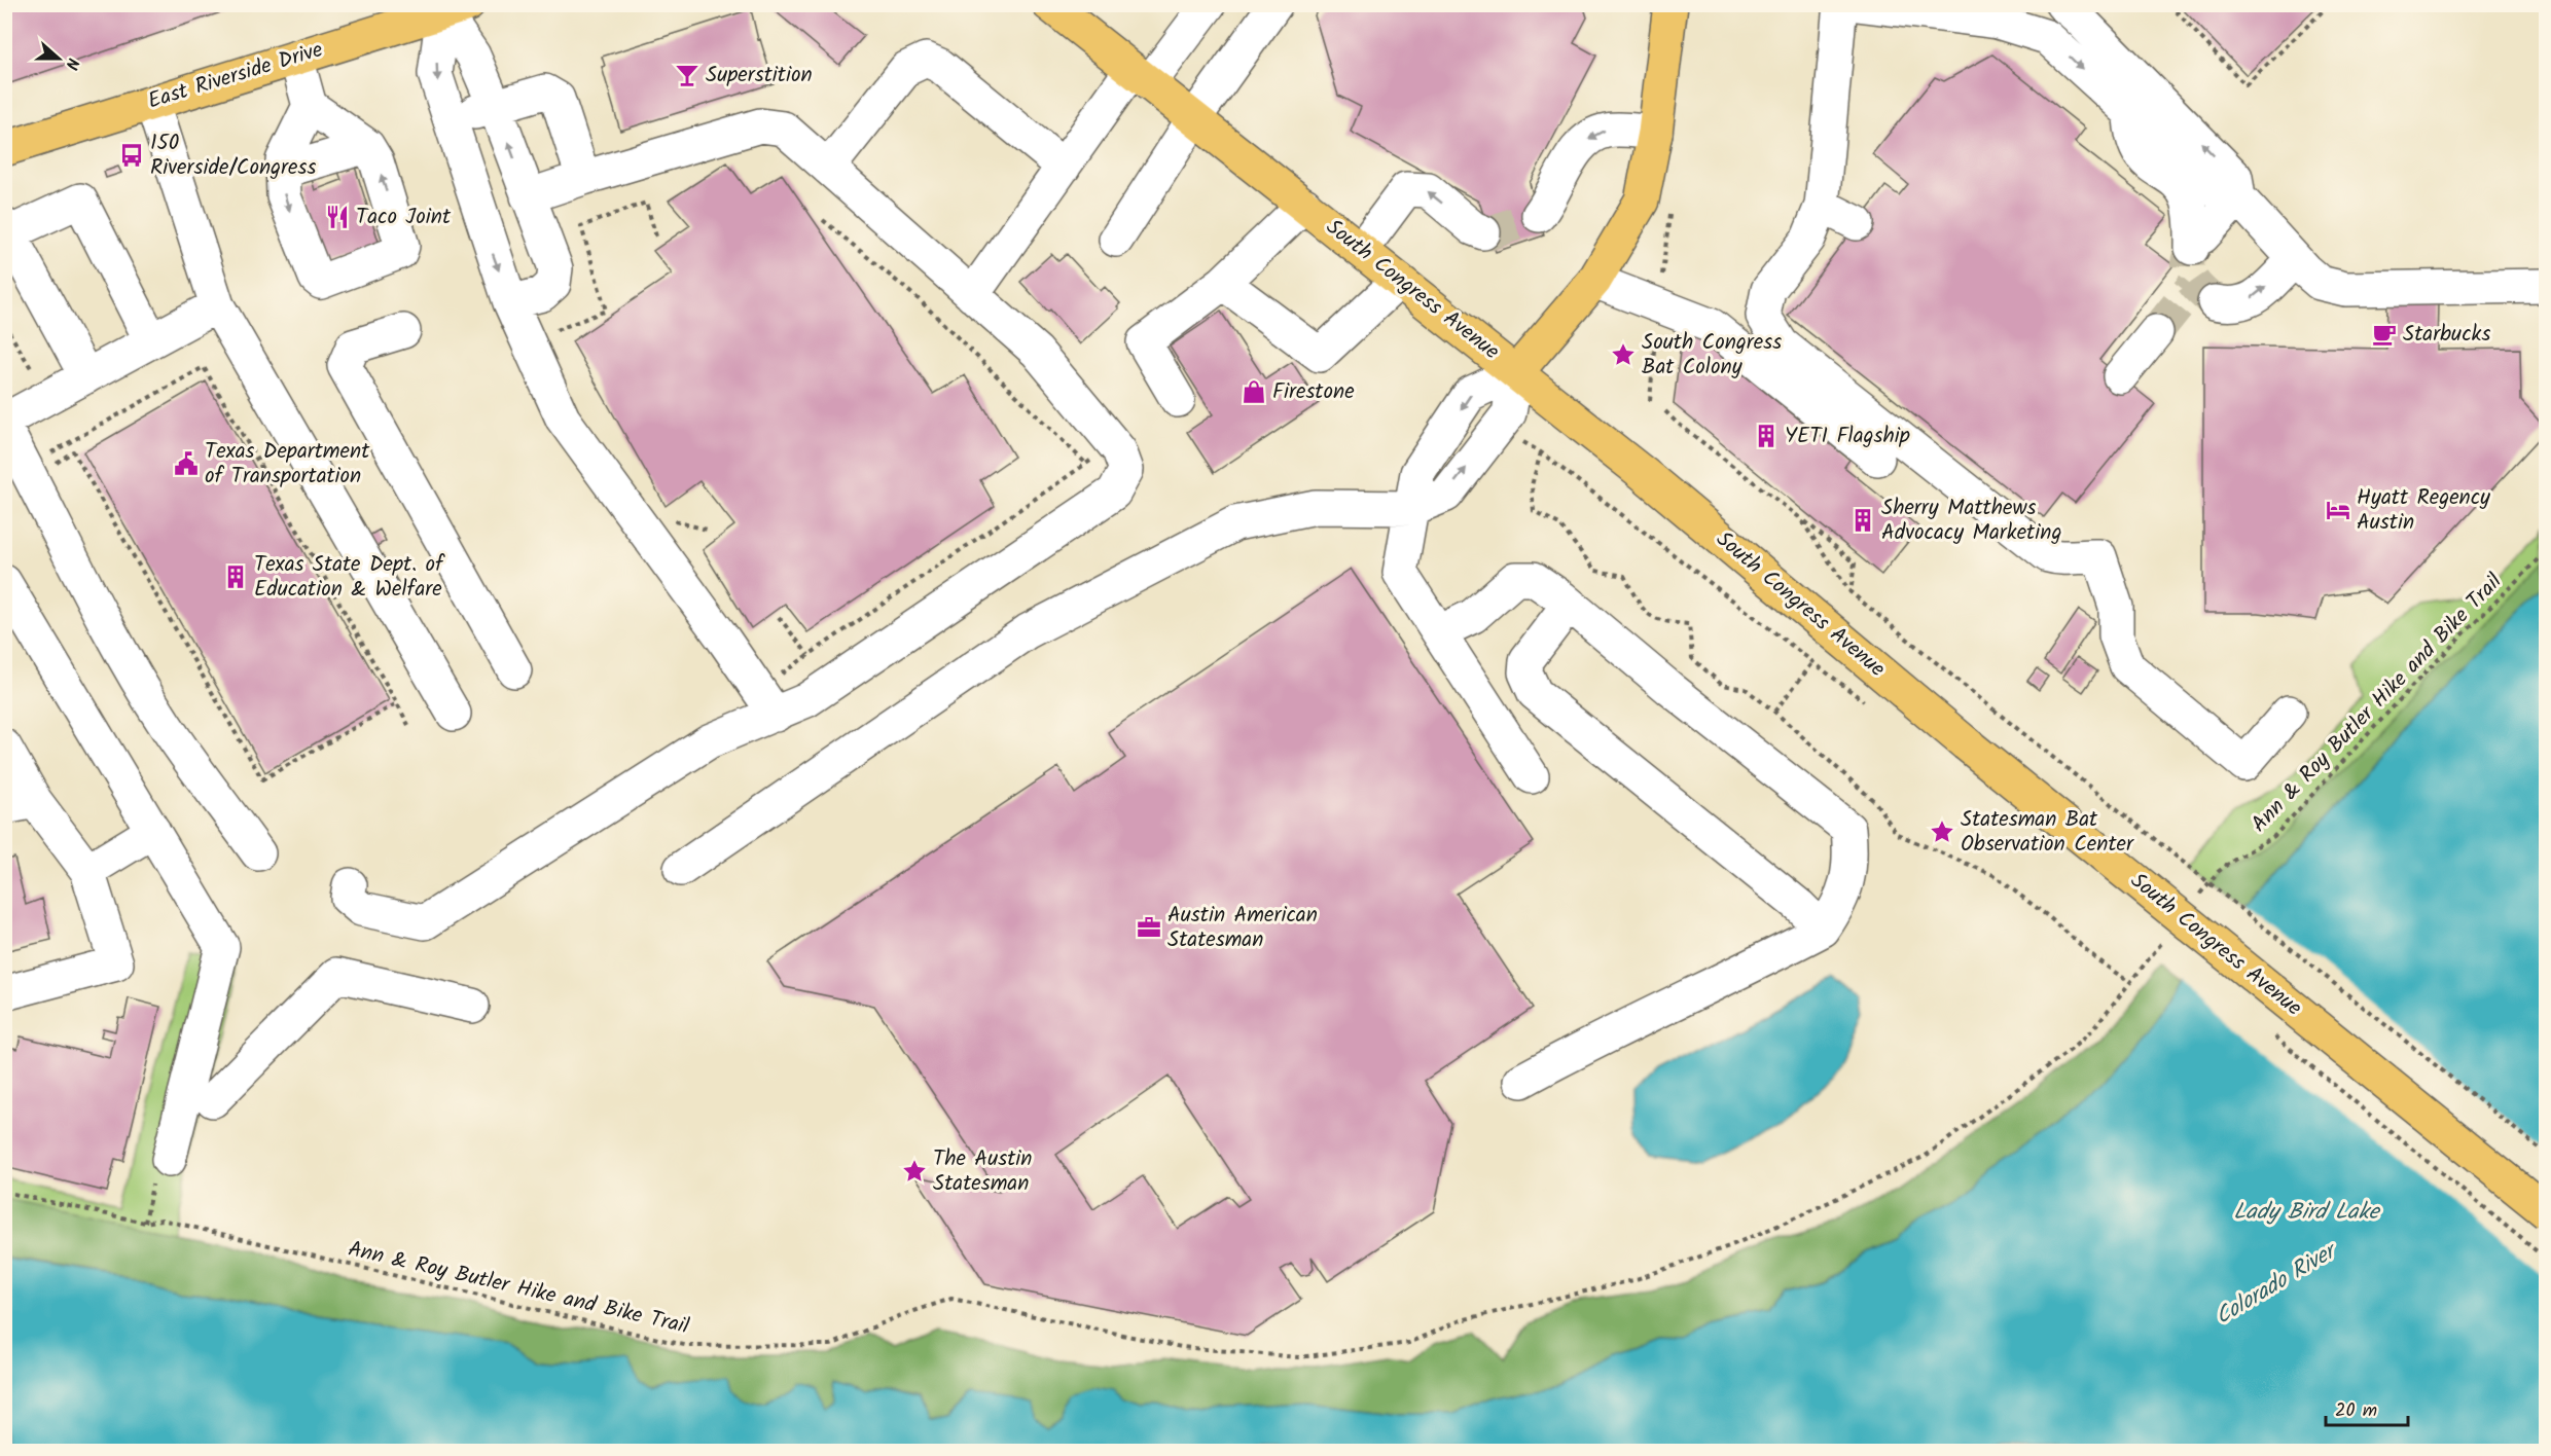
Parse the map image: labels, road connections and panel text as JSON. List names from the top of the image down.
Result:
{
  "streets": {
    "main road": ["East Riverside Drive", "South Congress Avenue"],
    "path": ["Ann & Roy Butler Hike and Bike Trail"]
  },
  "water": ["Lady Bird Lake", "Colorado River"],
  "places": {
    "bar": ["Superstition"],
    "bus stop": ["150 Riverside/Congress"],
    "restaurant": ["Taco Joint"],
    "cafe": ["Starbucks"],
    "place": ["South Congress Bat Colony", "Statesman Bat Observation Center", "The Austin Statesman"],
    "shop": ["Firestone"],
    "building": ["YETI Flagship", "Sherry Matthews Advocacy Marketing", "Texas State Dept. of Education & Welfare"],
    "public building": ["Texas Department of Transportation"],
    "hotel": ["Hyatt Regency Austin"],
    "office": ["Austin American Statesman"]
  },
  "scale_bar": "20 m",
  "north": "right"
}
